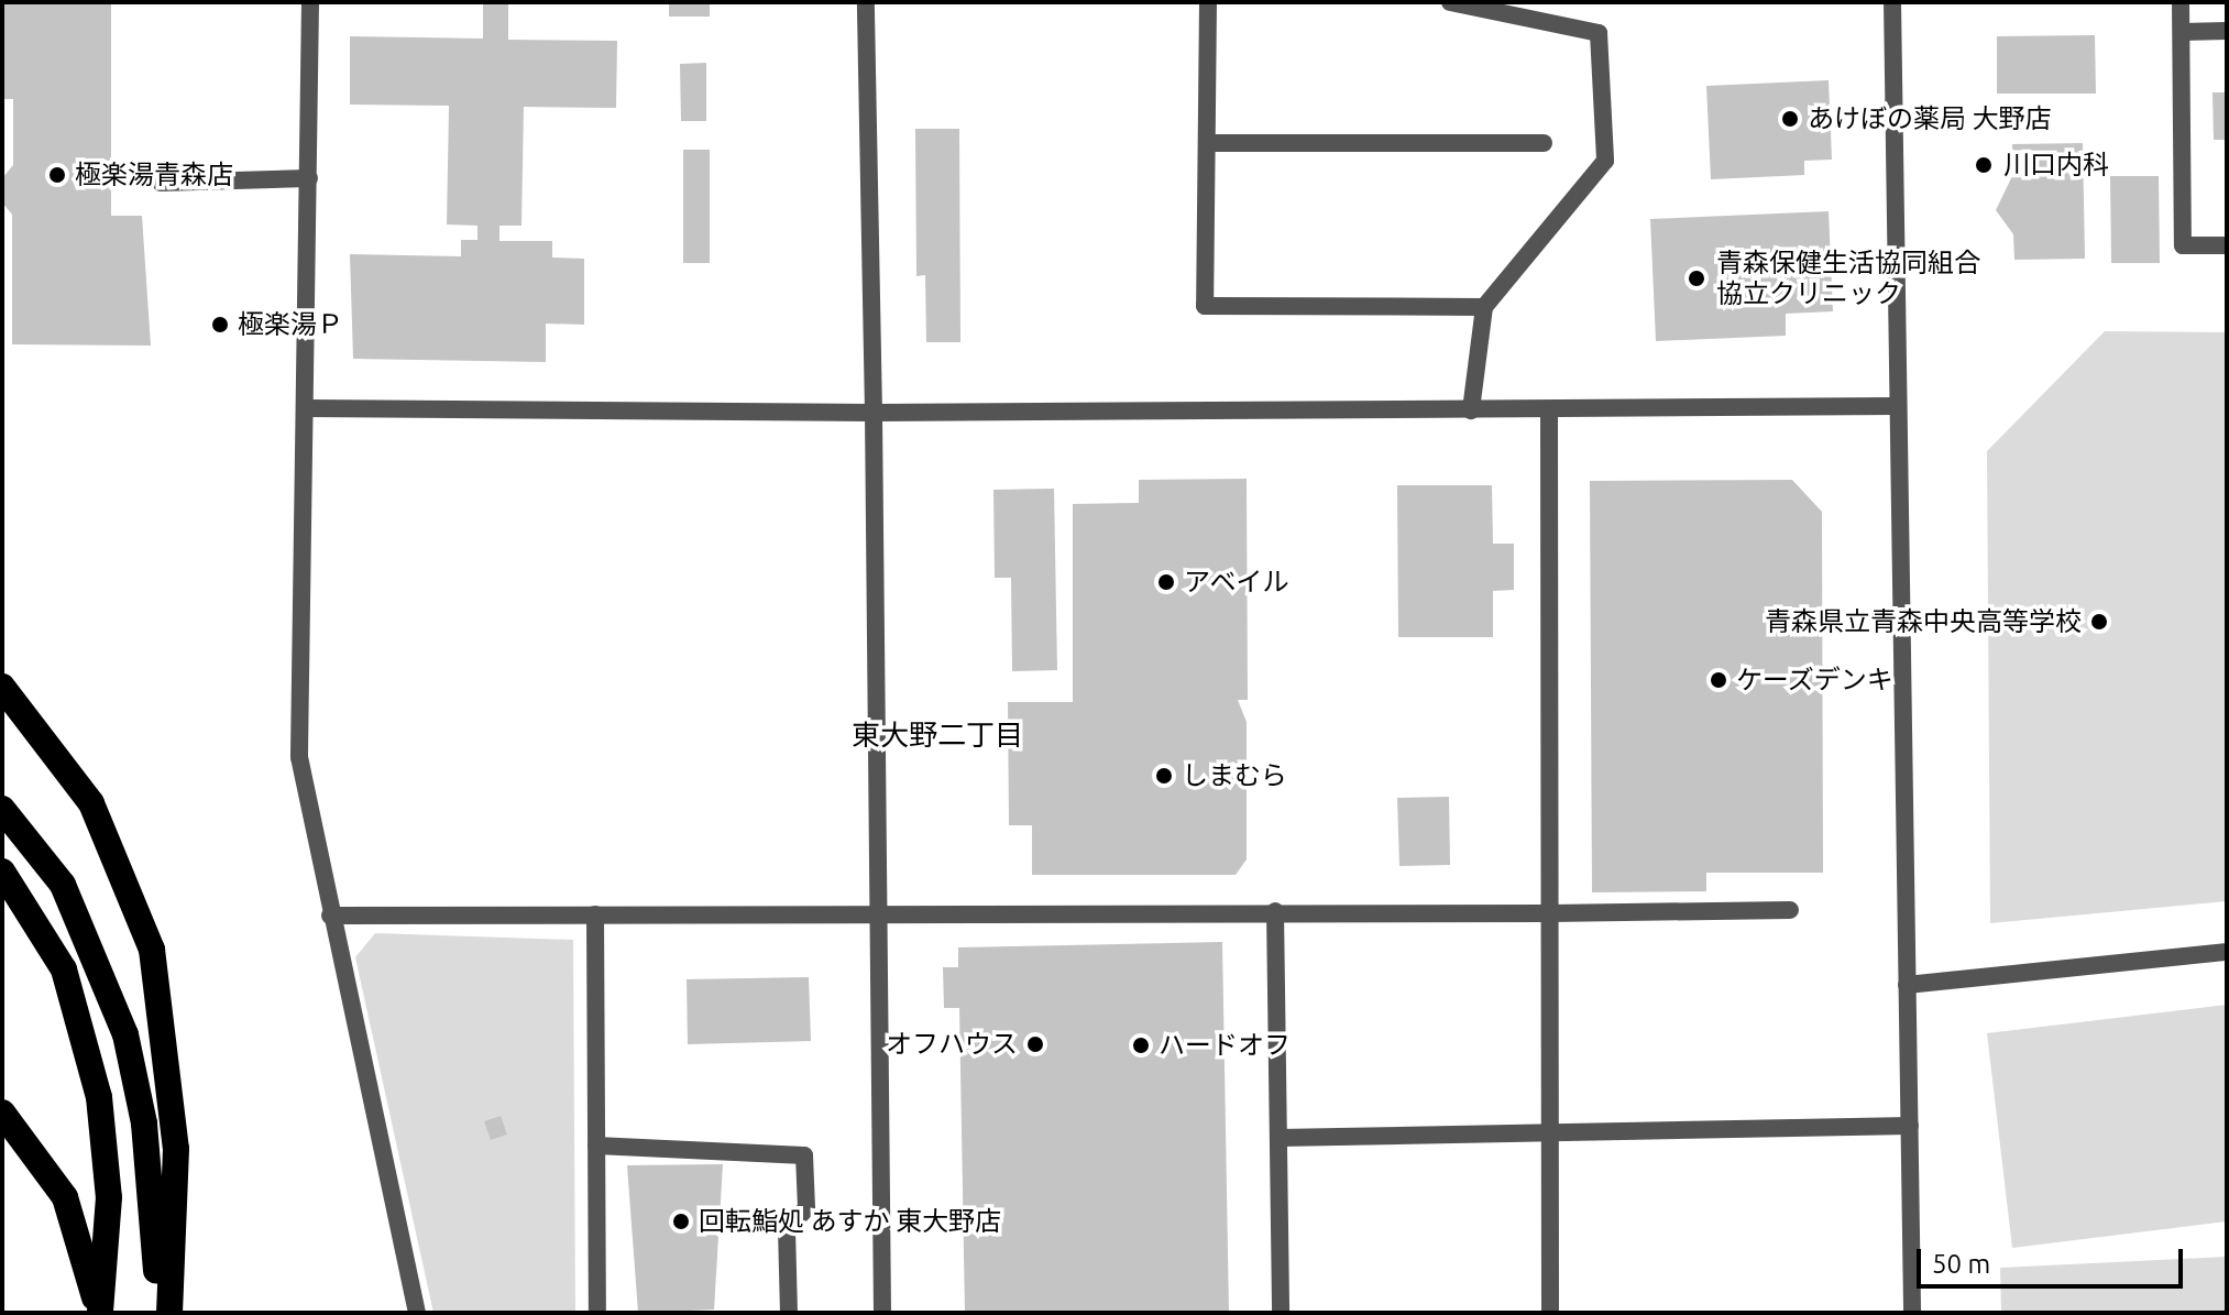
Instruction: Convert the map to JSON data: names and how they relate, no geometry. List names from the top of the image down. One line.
{"districts":["東大野二丁目"],"places":["あけぼの薬局 大野店","川口内科","極楽湯青森店","青森保健生活協同組合 協立クリニック","極楽湯Ｐ","アベイル","青森県立青森中央高等学校","ケーズデンキ","しまむら","オフハウス","ハードオフ","回転鮨処 あすか 東大野店"],"scale_bar":"50 m"}
